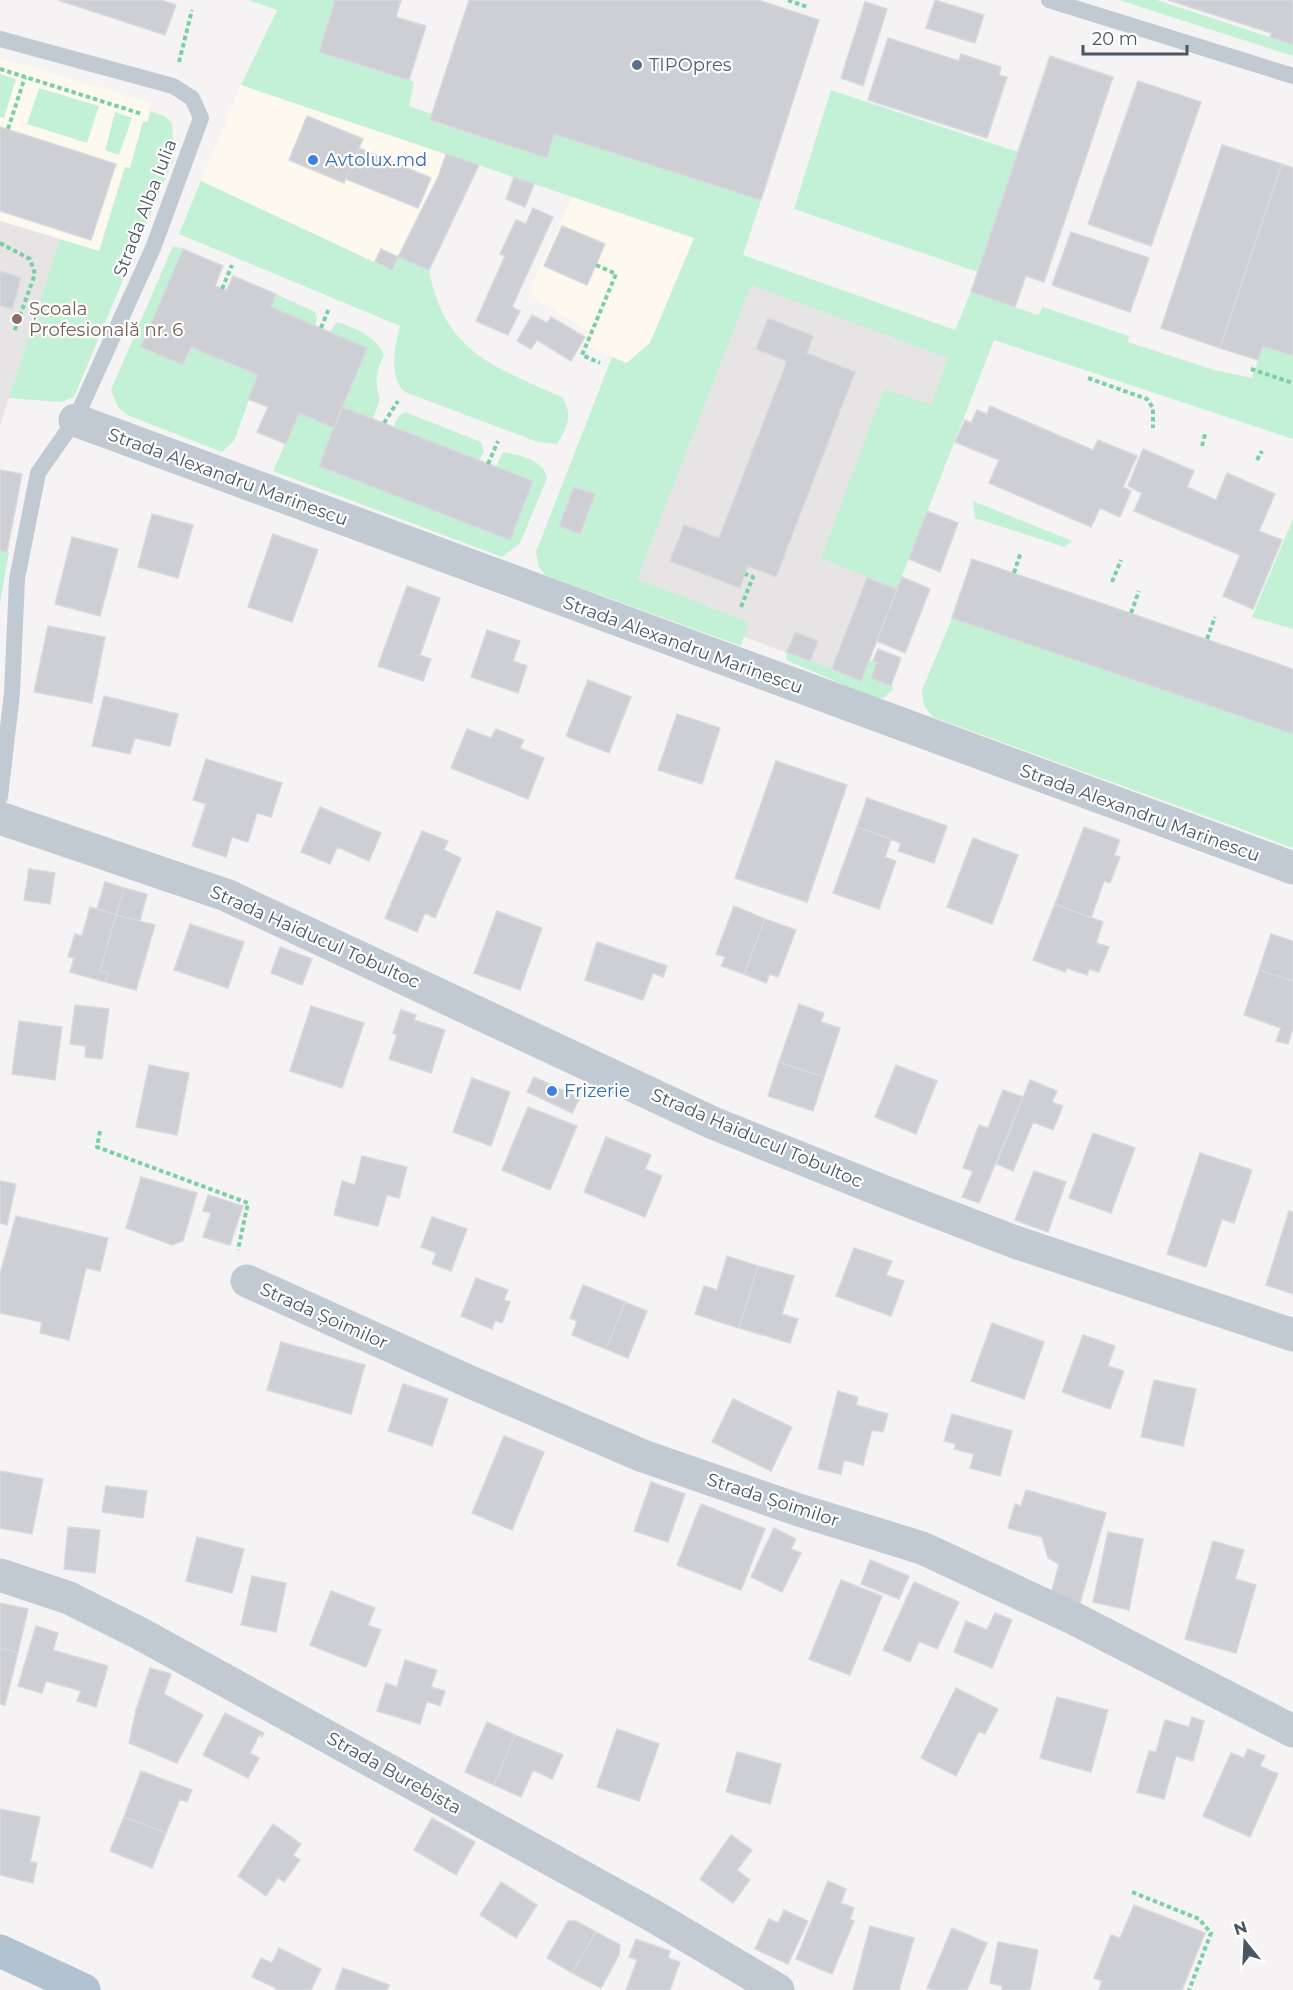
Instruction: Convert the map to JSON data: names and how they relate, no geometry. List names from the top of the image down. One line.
{"streets":{"street":["Strada Alexandru Marinescu","Strada Haiducul Tobultoc","Strada Șoimilor","Strada Burebista"],"lane":["Strada Alba Iulia"]},"crossings":[["Strada Alba Iulia","Strada Alexandru Marinescu"]],"places":["TIPOpres","Avtolux.md","Școala Profesională nr. 6","Frizerie"],"scale_bar":"20 m","north":"top"}
